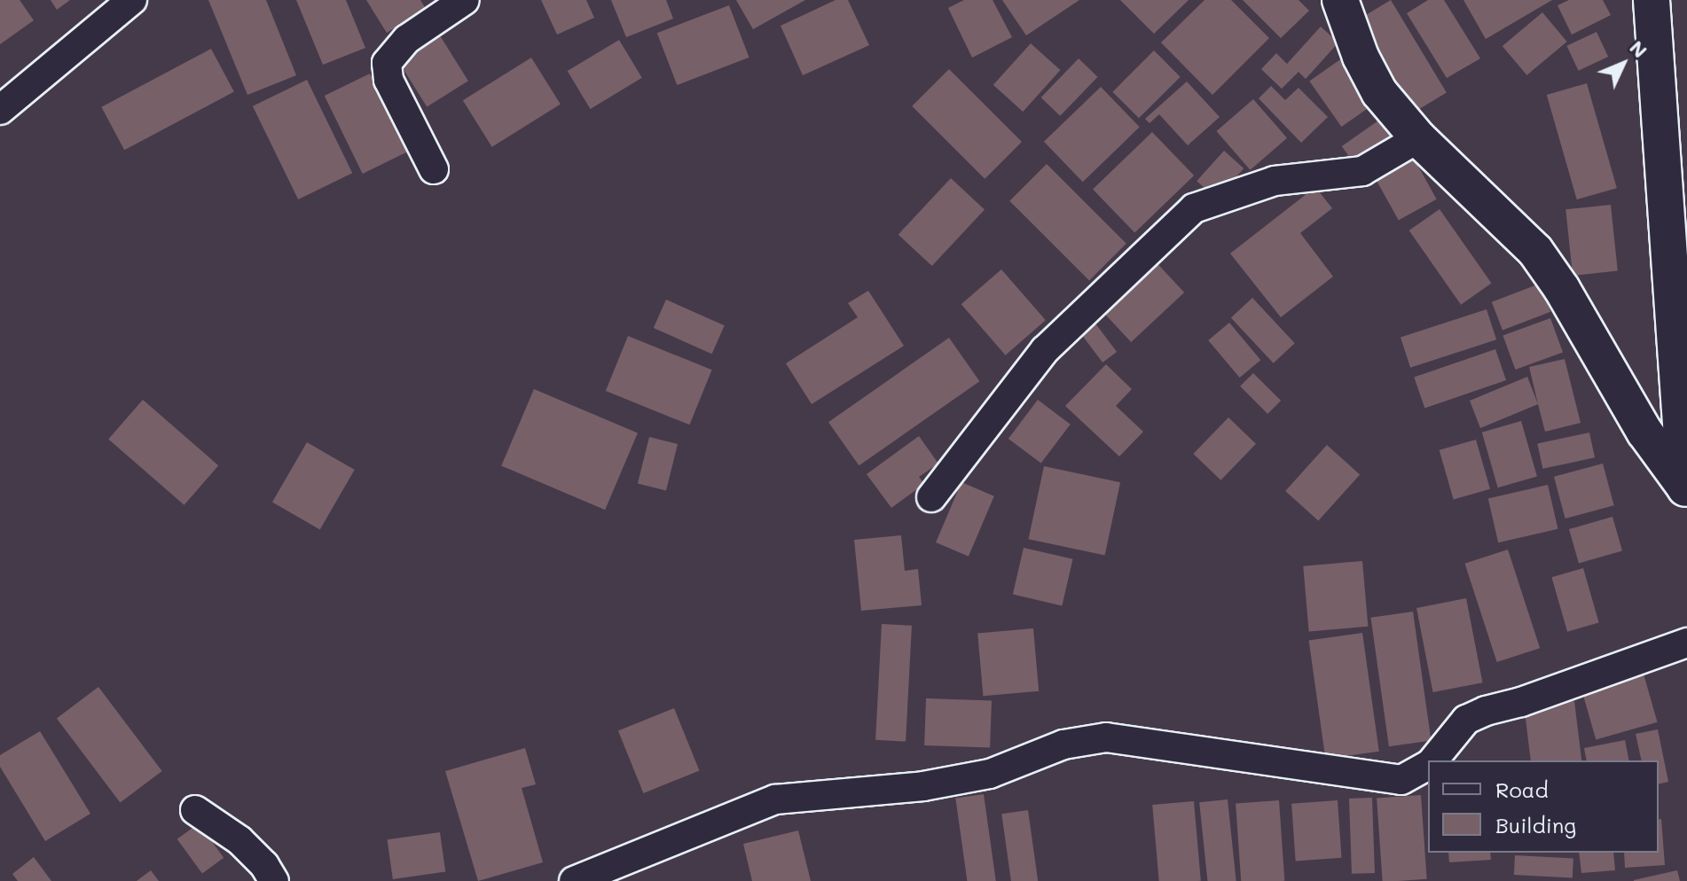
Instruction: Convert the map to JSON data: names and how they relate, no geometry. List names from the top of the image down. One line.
{"legend":["Road","Building"],"north":"top right"}
